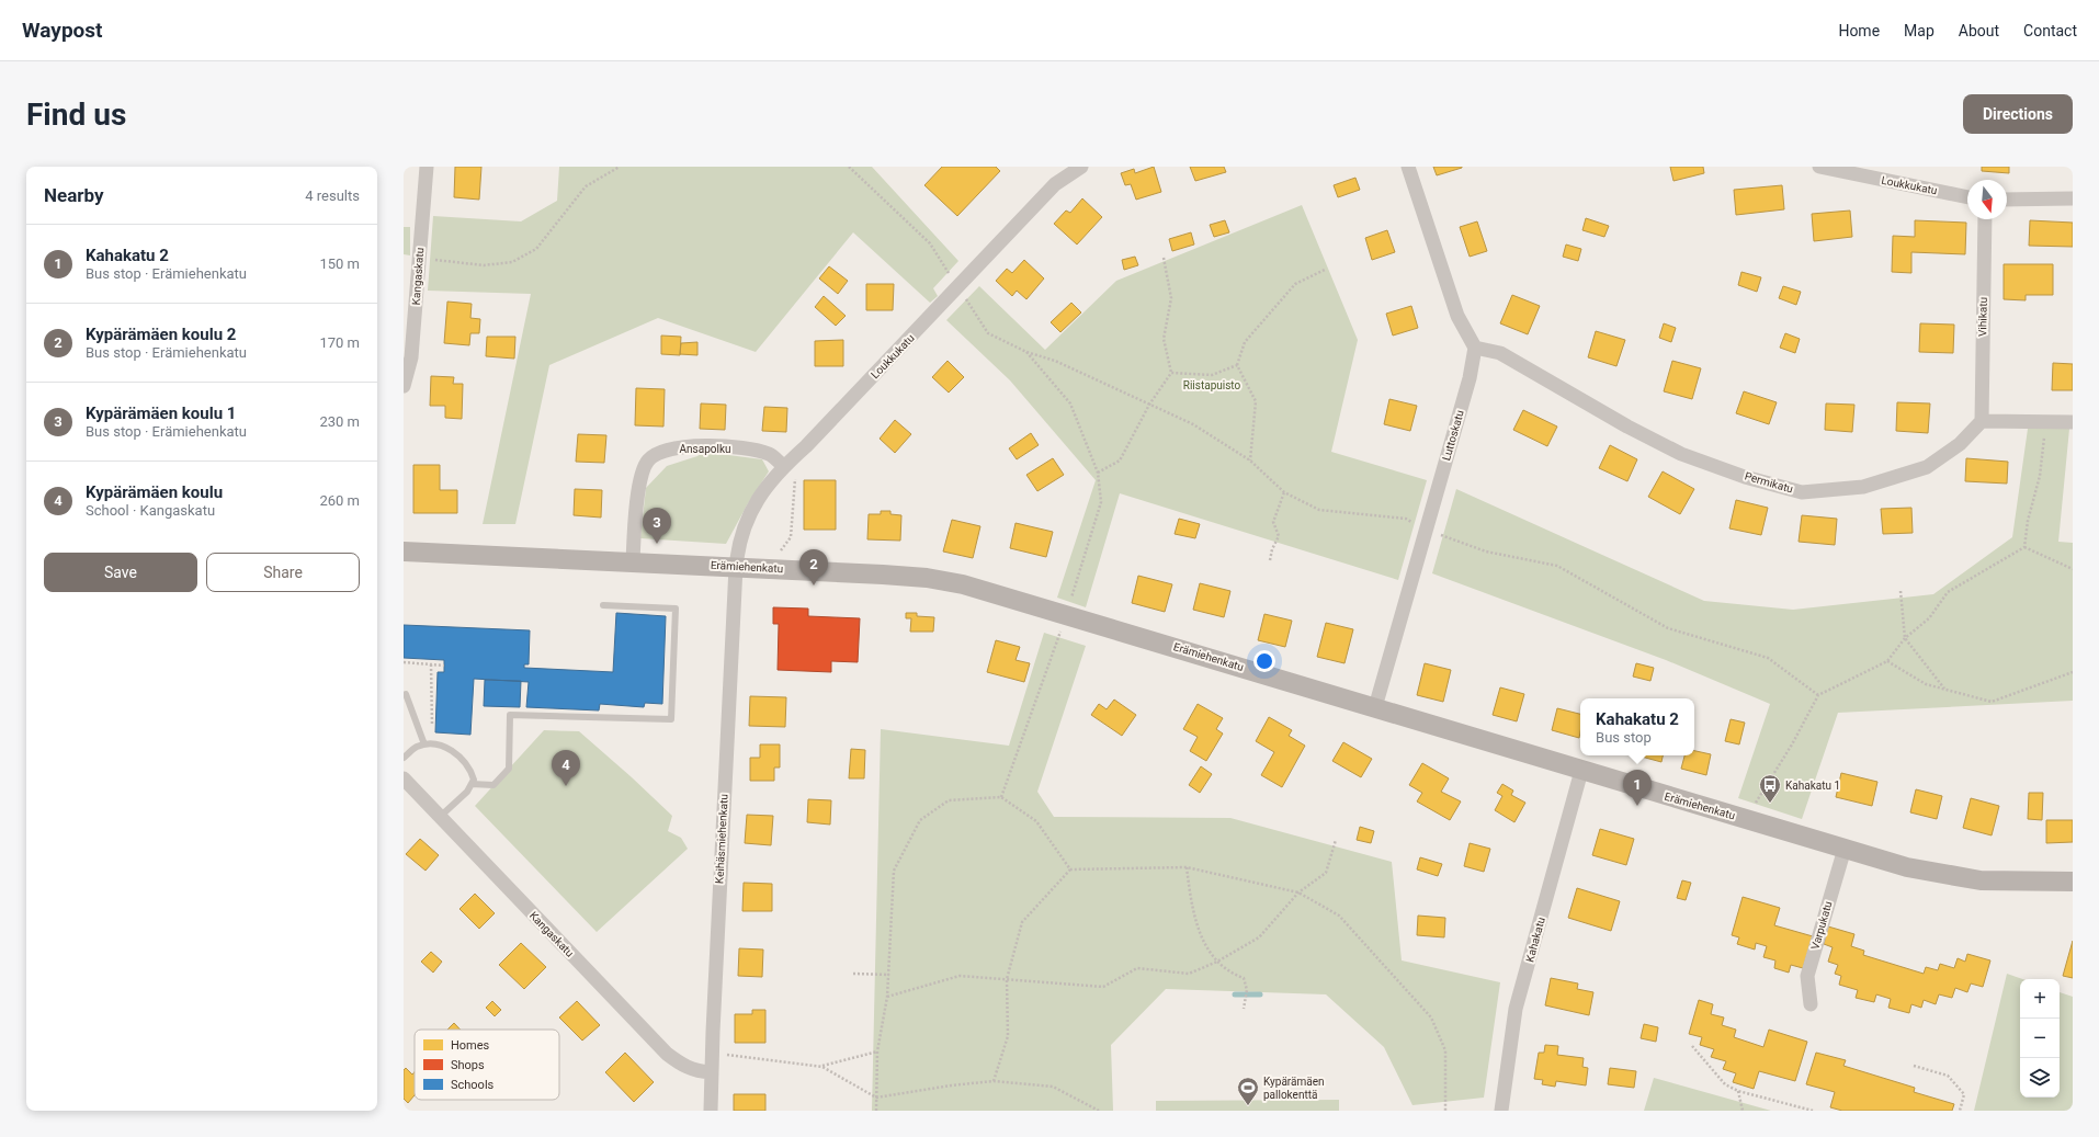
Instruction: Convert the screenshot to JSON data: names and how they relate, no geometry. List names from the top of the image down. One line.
{"streets":{"street":["Loukkukatu","Kangaskatu","Vihikatu","Luttoskatu","Ansapolku","Permikatu","Erämiehenkatu","Keihäsmiehenkatu","Varpukatu","Kahakatu"]},"crossings":[["Loukkukatu","Ansapolku"],["Loukkukatu","Erämiehenkatu"],["Loukkukatu","Keihäsmiehenkatu"],["Kangaskatu","Keihäsmiehenkatu"],["Vihikatu","Permikatu"],["Luttoskatu","Permikatu"],["Luttoskatu","Erämiehenkatu"],["Ansapolku","Erämiehenkatu"],["Erämiehenkatu","Keihäsmiehenkatu"],["Erämiehenkatu","Varpukatu"],["Erämiehenkatu","Kahakatu"]],"parks":["Riistapuisto"],"places":{"bus stop":["Kahakatu 1"],"sports":["Kypärämäen pallokenttä"]},"legend":["Homes","Shops","Schools"],"north":"bottom","page":{"header":"Waypost","nav":["Home","Map","About","Contact"],"buttons":["Directions",["Save","Share"]],"title":"Find us","heading":["Nearby","4 results"],"list":[{"mark":"1","name":"Kahakatu 2","note":"Bus stop · Erämiehenkatu","value":"150 m"},{"mark":"2","name":"Kypärämäen koulu 2","note":"Bus stop · Erämiehenkatu","value":"170 m"},{"mark":"3","name":"Kypärämäen koulu 1","note":"Bus stop · Erämiehenkatu","value":"230 m"},{"mark":"4","name":"Kypärämäen koulu","note":"School · Kangaskatu","value":"260 m"}],"pins":["3","2","4","1"],"popup":["Kahakatu 2","Bus stop"],"map_buttons":["+","−"]}}
